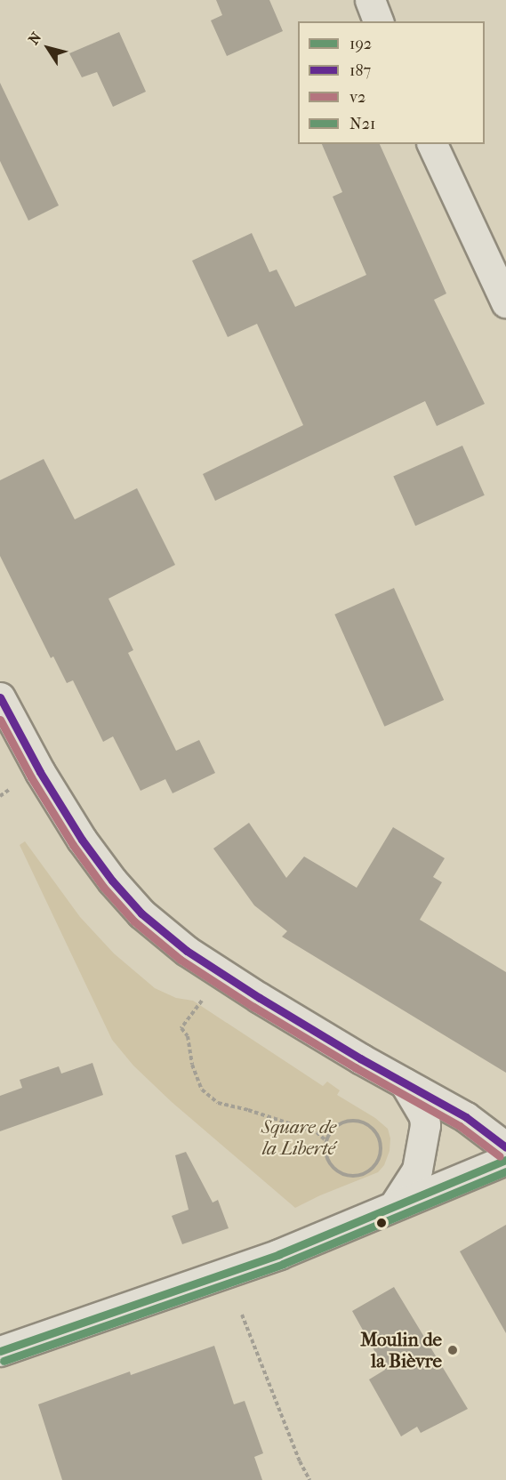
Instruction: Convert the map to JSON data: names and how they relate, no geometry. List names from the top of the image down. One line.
{"parks":["Square de la Liberté"],"places":["Moulin de la Bièvre"],"lines":["transit line 187","transit line v2","transit line 192","transit line N21"],"legend":["192","187","v2","N21"],"north":"top left"}
